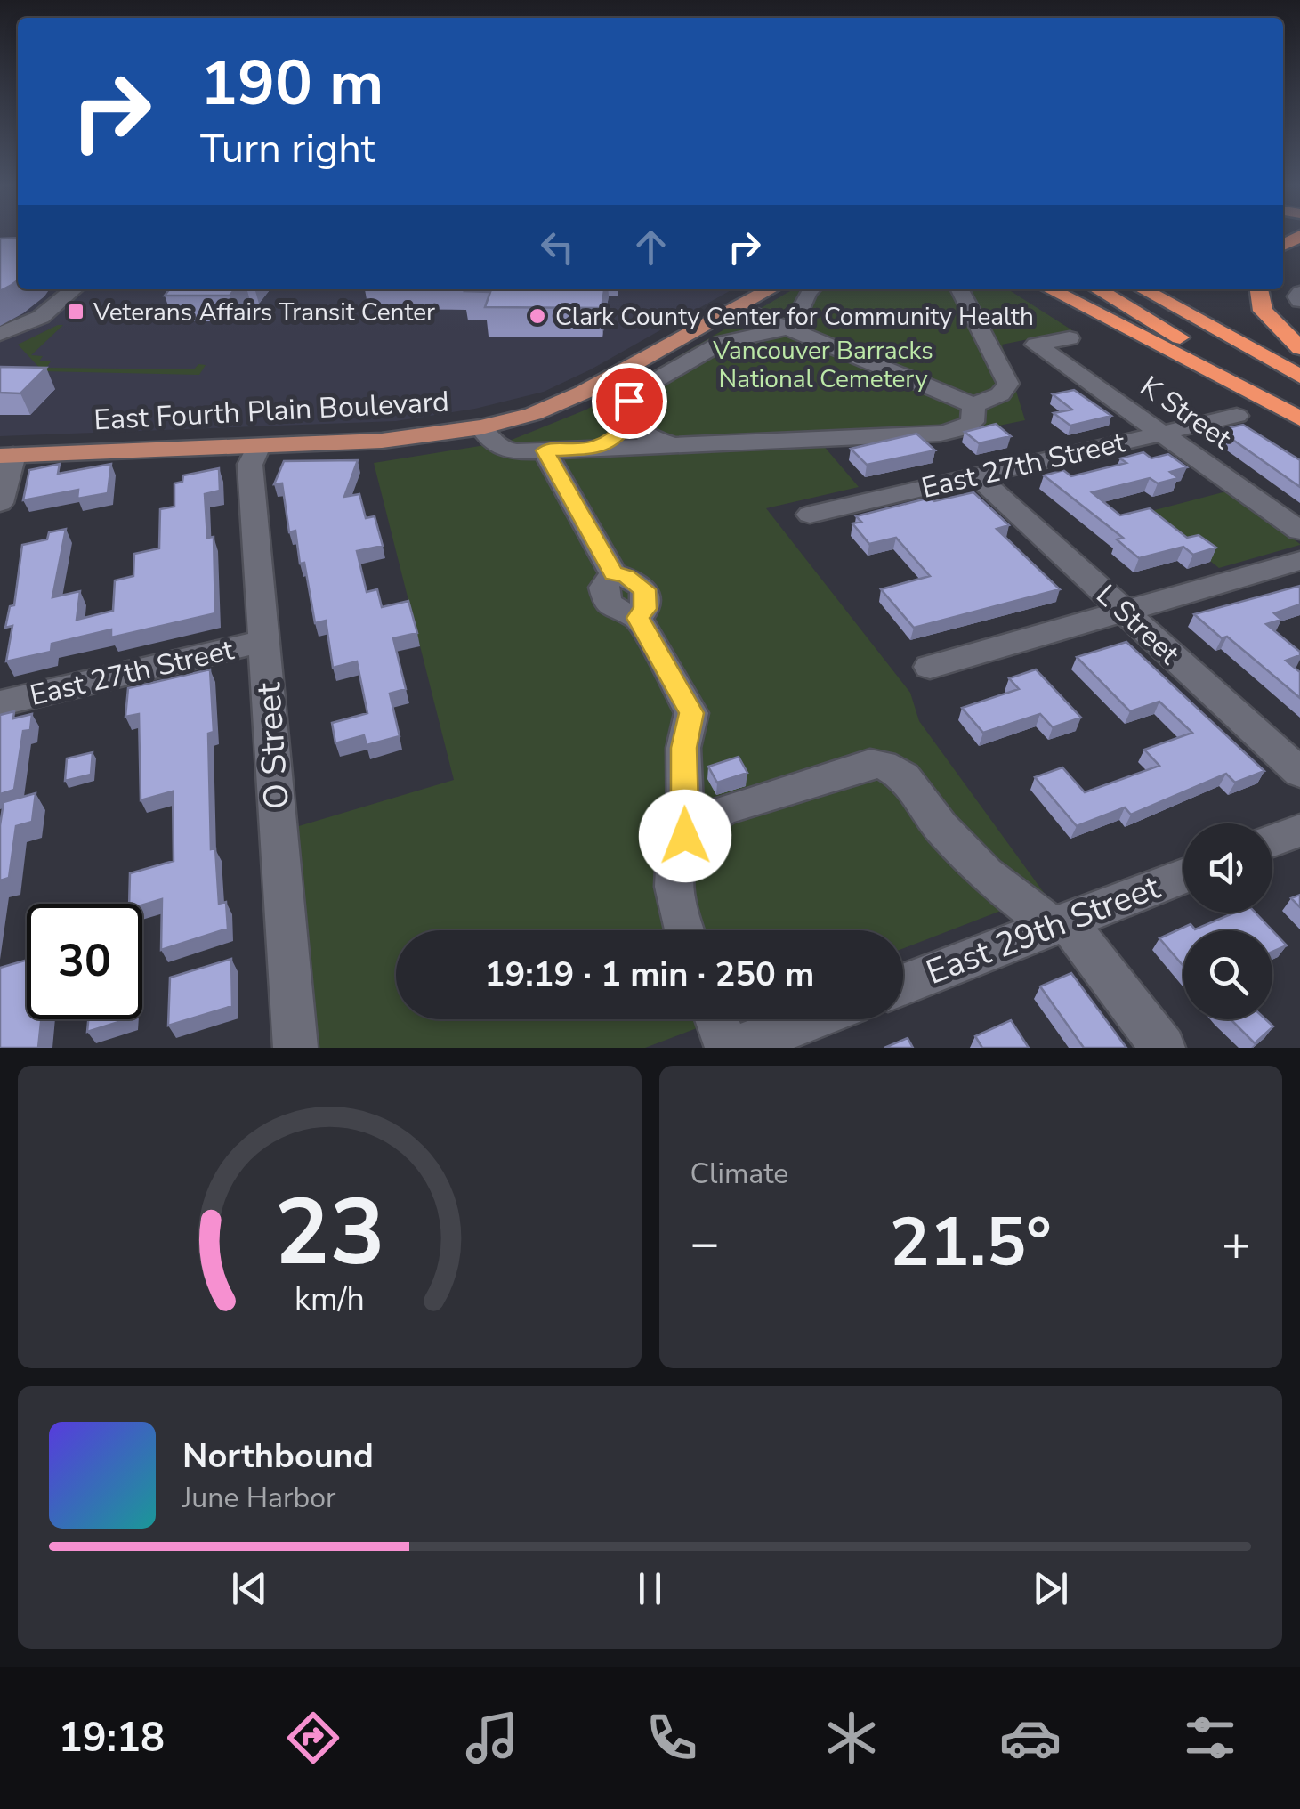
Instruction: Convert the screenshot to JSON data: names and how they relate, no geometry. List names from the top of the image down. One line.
{"streets":{"main road":["East Fourth Plain Boulevard"],"street":["K Street","East 27th Street","L Street","O Street","East 29th Street"]},"crossings":[["East Fourth Plain Boulevard","O Street"],["K Street","East 27th Street"],["East 27th Street","L Street"],["East 27th Street","O Street"]],"parks":["Vancouver Barracks National Cemetery"],"places":{"transit":["Veterans Affairs Transit Center"],"other":["Clark County Center for Community Health"]},"page":{"turn":["190 m","Turn right"],"limit":"30","trip":"19:19 · 1 min · 250 m","tile":"Climate","heat":["−","21.5°","+"],"song":["Northbound","June Harbor"],"tabs":"19:18","gauge":["23","km/h"]}}
